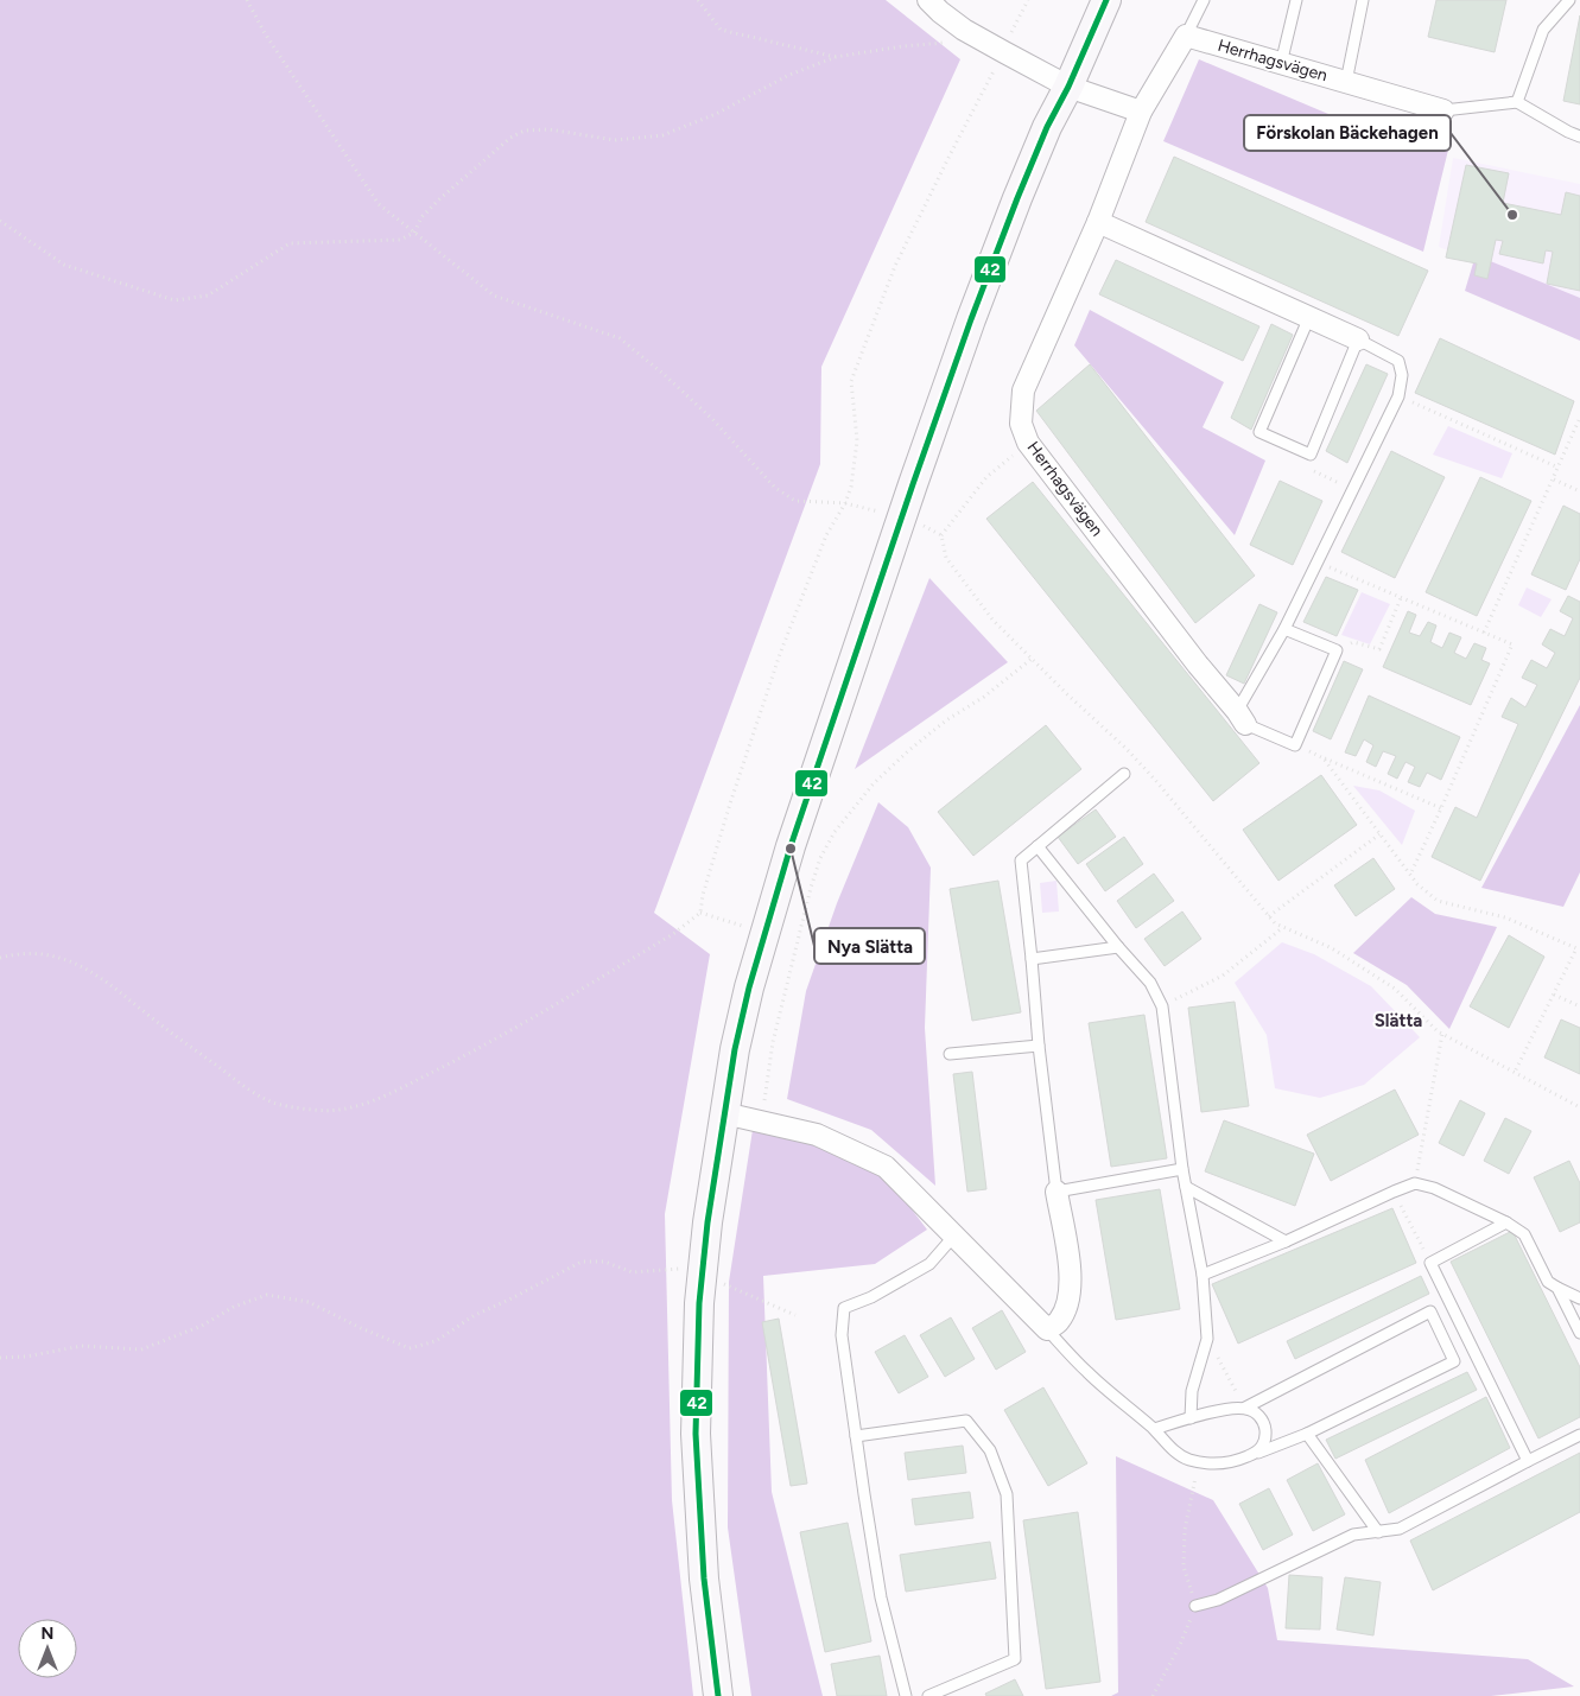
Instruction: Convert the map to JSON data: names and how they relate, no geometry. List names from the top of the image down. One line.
{"streets":{"street":["Herrhagsvägen"]},"districts":["Slätta"],"places":["Förskolan Bäckehagen","Nya Slätta"],"lines":["transit line 42"],"north":"top"}
